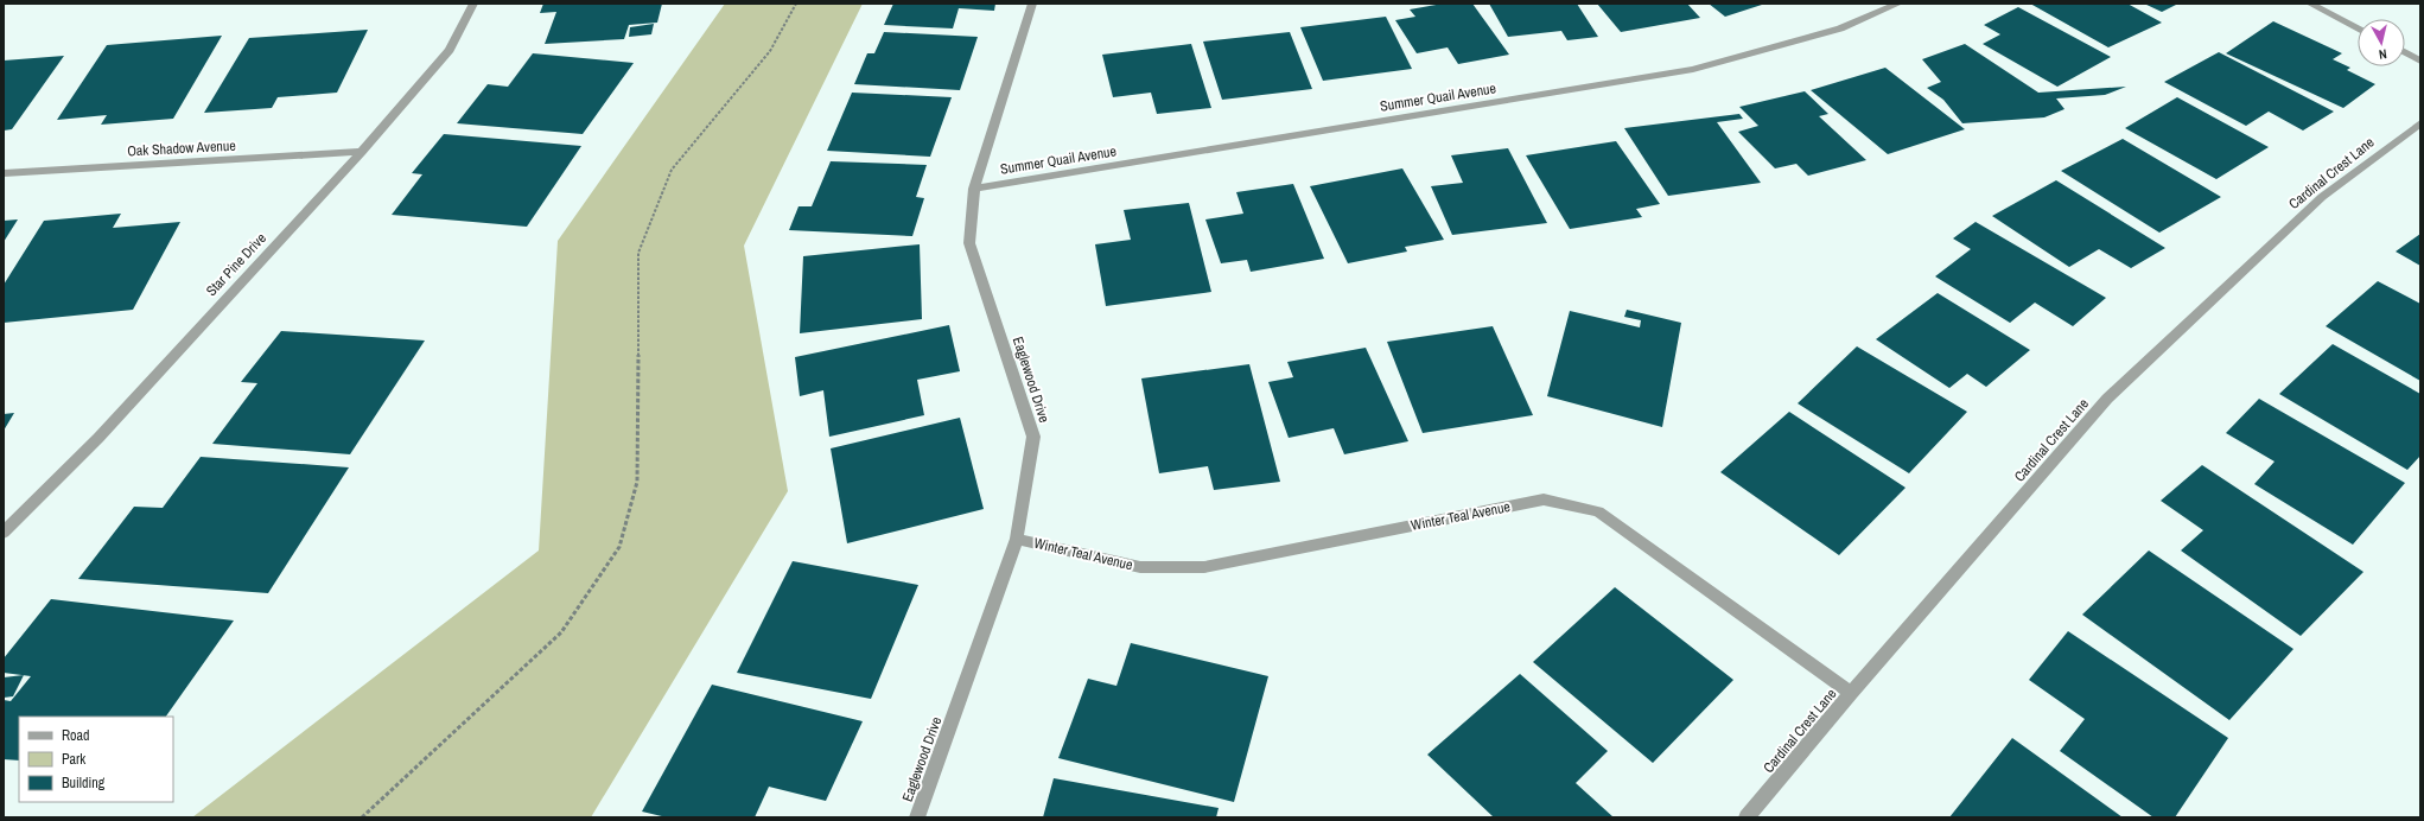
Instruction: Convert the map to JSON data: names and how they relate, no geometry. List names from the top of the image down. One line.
{"streets":{"street":["Summer Quail Avenue","Oak Shadow Avenue","Cardinal Crest Lane","Star Pine Drive","Eaglewood Drive","Winter Teal Avenue"]},"crossings":[["Summer Quail Avenue","Eaglewood Drive"],["Oak Shadow Avenue","Star Pine Drive"],["Cardinal Crest Lane","Winter Teal Avenue"],["Eaglewood Drive","Winter Teal Avenue"]],"legend":["Road","Park","Building"],"north":"bottom"}
